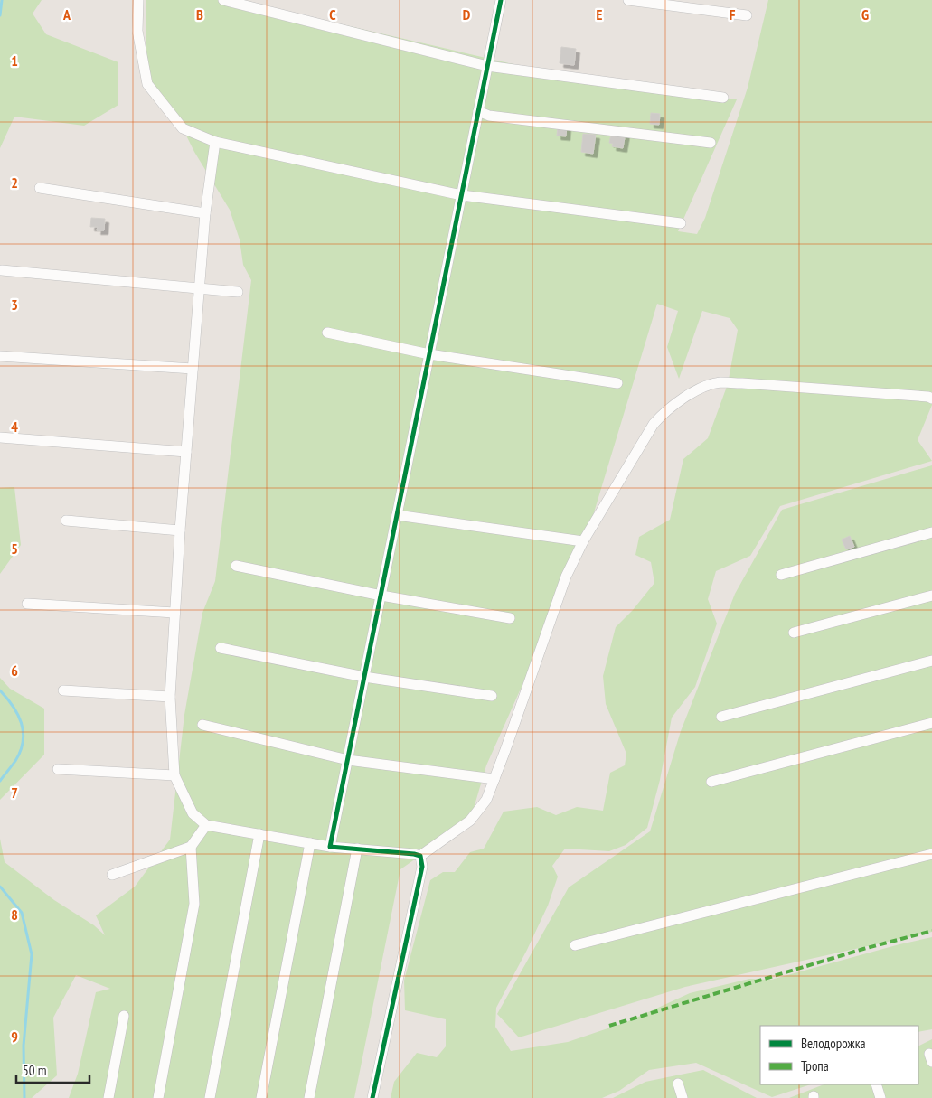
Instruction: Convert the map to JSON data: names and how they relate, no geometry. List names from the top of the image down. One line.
{"legend":["Велодорожка","Тропа"],"scale_bar":"50 m","grid":{"columns":["A","B","C","D","E","F","G"],"rows":["1","2","3","4","5","6","7","8","9"]}}
